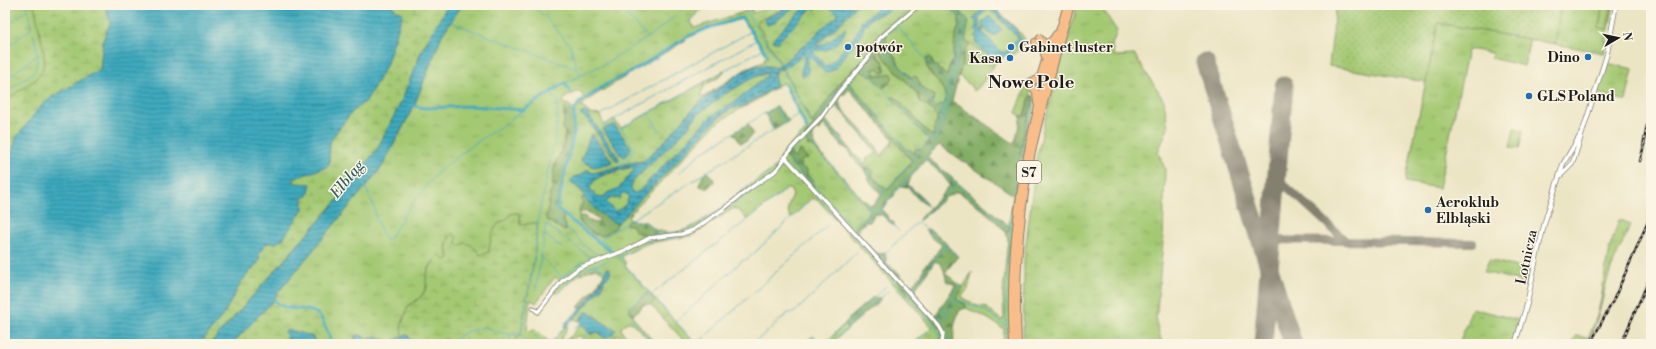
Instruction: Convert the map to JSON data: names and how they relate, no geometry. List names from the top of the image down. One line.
{"streets":{"highway":["S7"],"street":["Lotnicza"]},"districts":["Nowe Pole"],"water":["Elbląg"],"places":["potwór","Gabinet luster","Dino","Kasa","GLS Poland","Aeroklub Elbląski"],"north":"right"}
